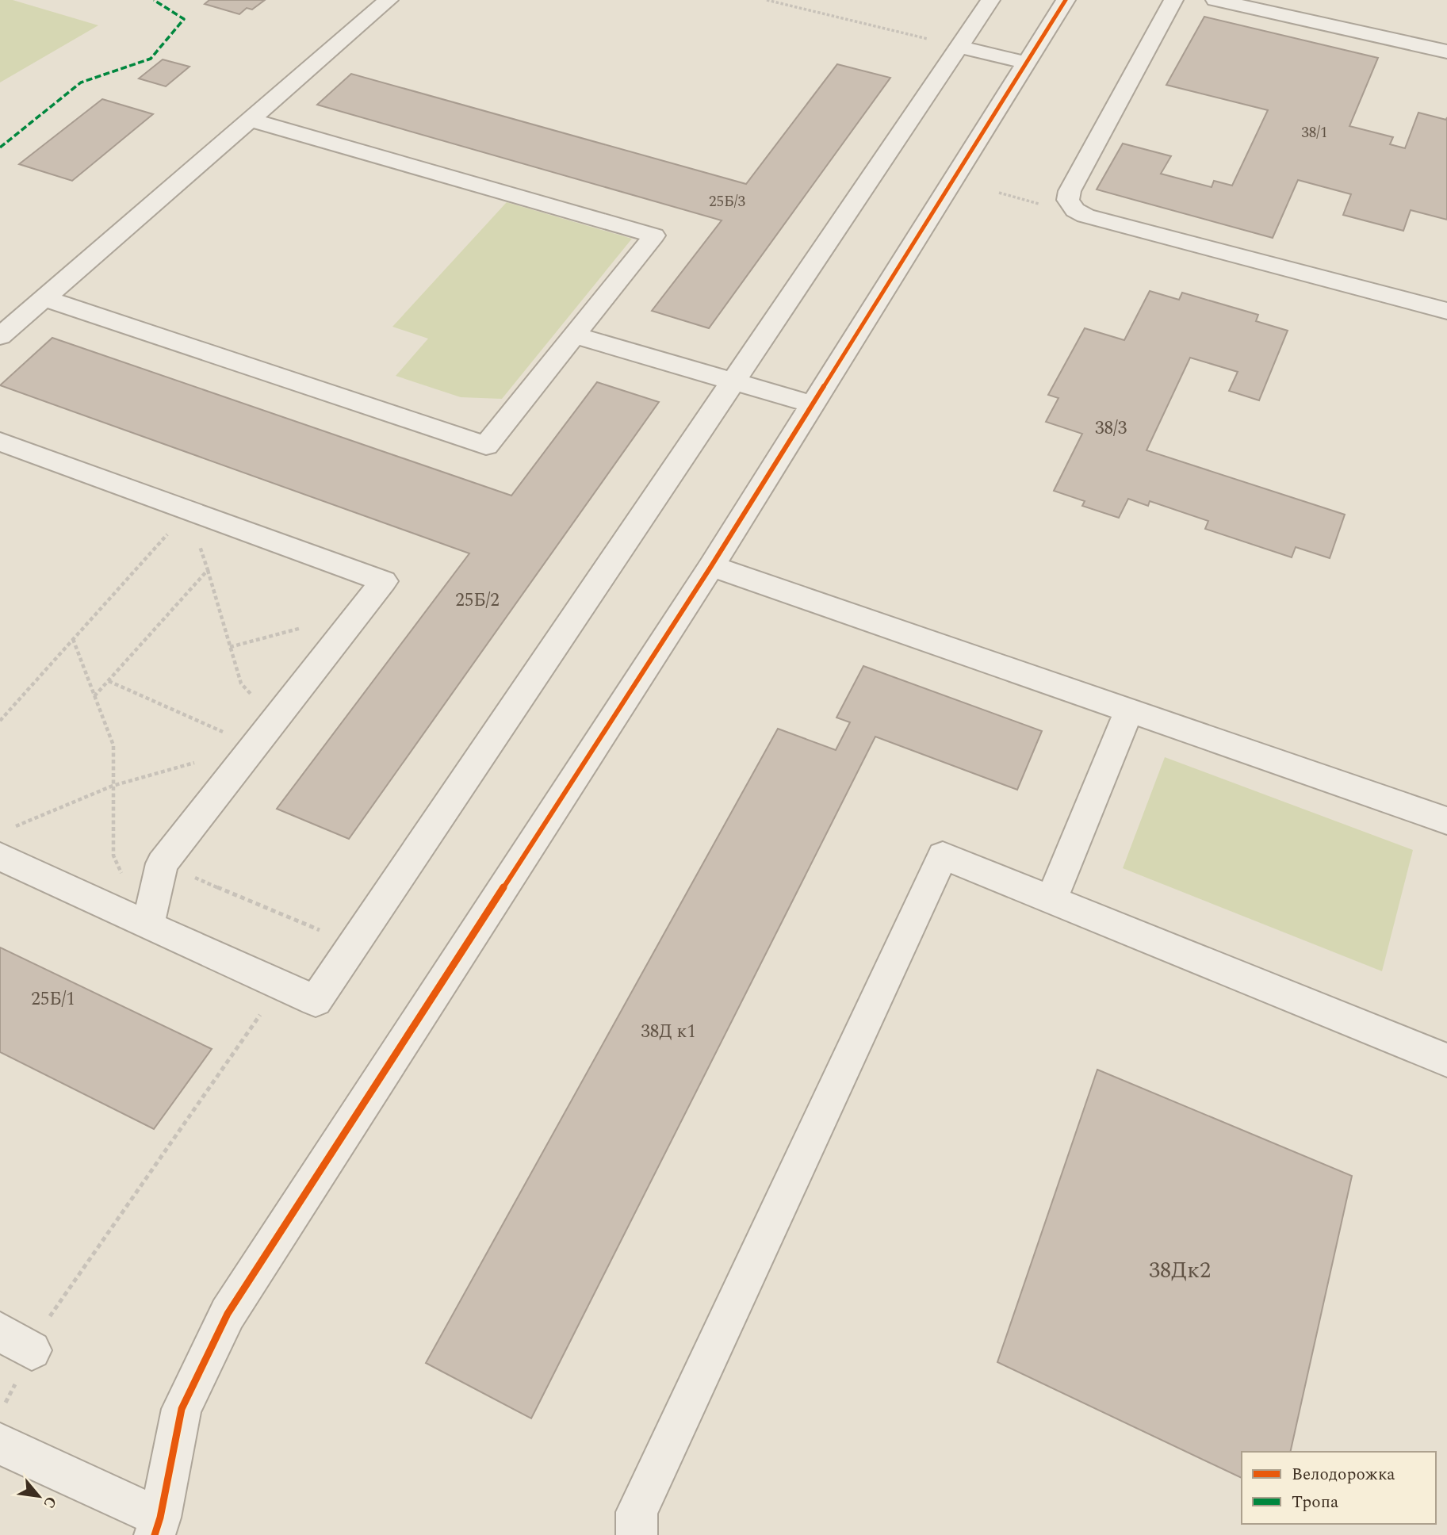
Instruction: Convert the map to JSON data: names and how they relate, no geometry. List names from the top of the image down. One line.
{"house_numbers":["38/1","25Б/3","38/3","25Б/2","25Б/1","38Д к1","38Дк2"],"legend":["Велодорожка","Тропа"],"north":"bottom right"}
